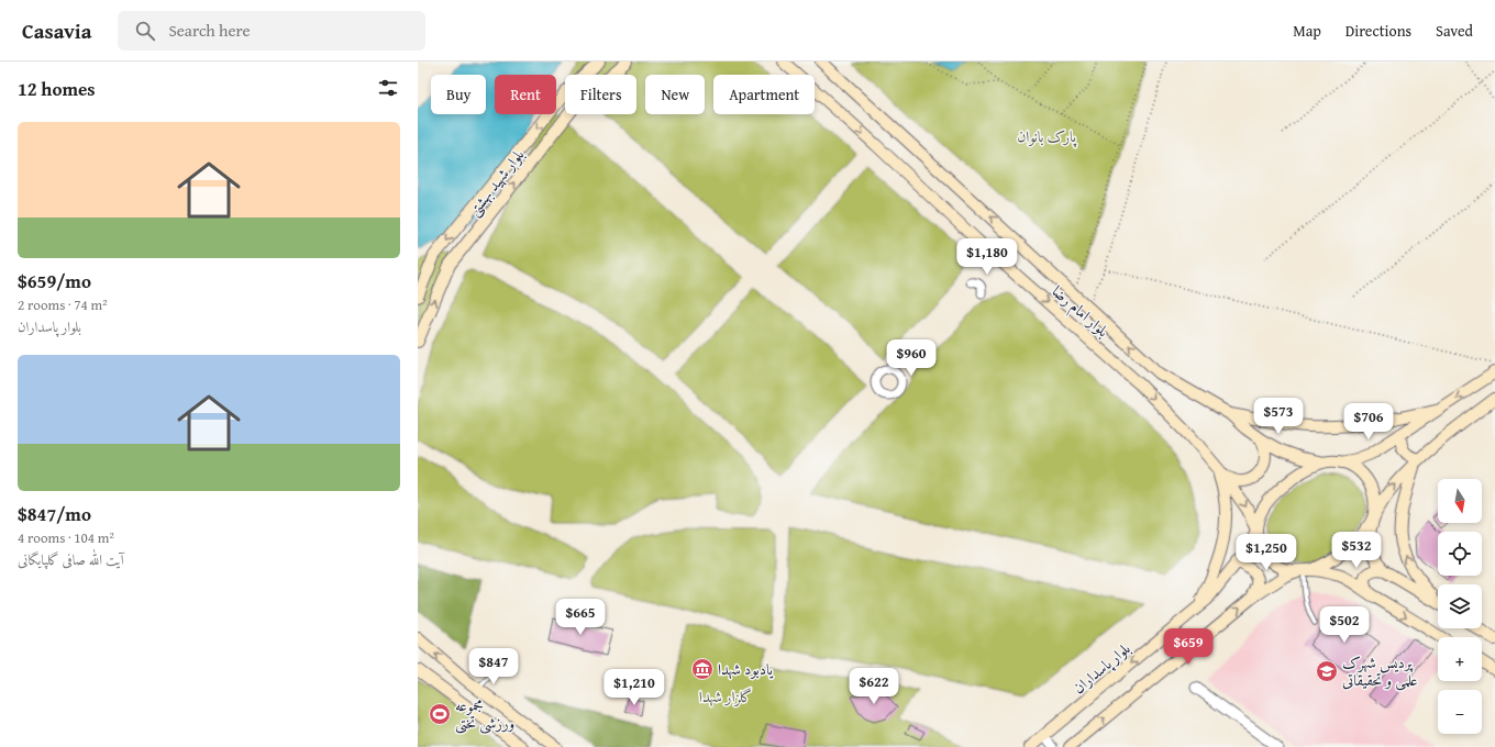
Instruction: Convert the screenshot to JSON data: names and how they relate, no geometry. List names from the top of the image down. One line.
{"streets":{"main road":["بلوار شهید بهشتی","بلوار امام رضا","بلوار پاسداران"]},"crossings":[["بلوار امام رضا","بلوار پاسداران"]],"parks":["پارک بانوان","گلزار شهدا"],"places":{"museum":["یادبود شهدا"],"school or university":["پردیس شهرک علمی و تحقیقاتی"],"sports":["مجموعه ورزشی تختی"]},"north":"bottom","page":{"header":"Casavia","search":"Search here","nav":["Map","Directions","Saved"],"heading":"12 homes","chip":["Buy","Rent","Filters","New","Apartment"],"list":[{"name":"$659/mo","note":"2 rooms · 74 m² · بلوار پاسداران"},{"name":"$847/mo","note":"4 rooms · 104 m² · آیت الله صافی گلپایگانی"}],"price":["$1,180","$960","$573","$706","$532","$1,250","$665","$502","$659","$847","$622","$1,210"],"map_buttons":["+","−"]}}
